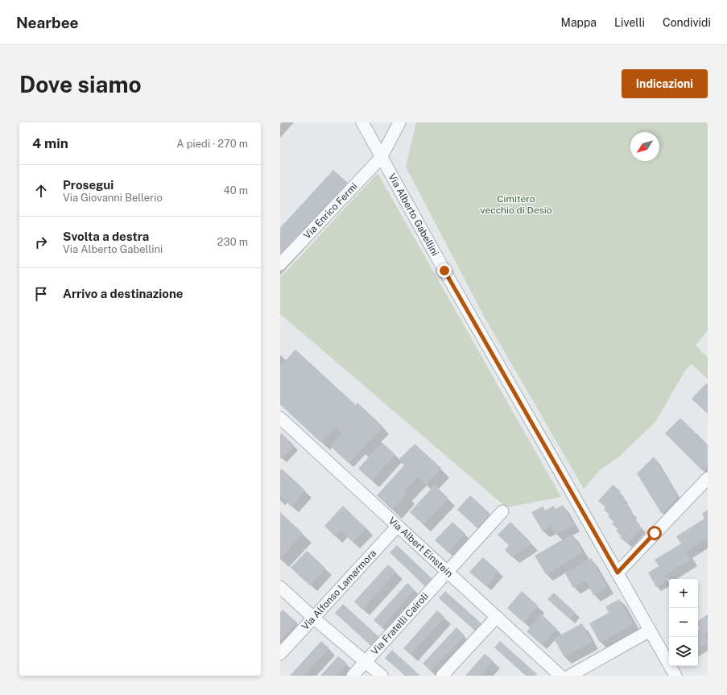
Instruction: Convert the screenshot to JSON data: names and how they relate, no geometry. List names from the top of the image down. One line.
{"streets":{"street":["Via Enrico Fermi","Via Alberto Gabellini","Via Albert Einstein","Via Alfonso Lamarmora","Via Fratelli Cairoli"]},"crossings":[["Via Enrico Fermi","Via Alberto Gabellini"],["Via Albert Einstein","Via Alfonso Lamarmora"],["Via Albert Einstein","Via Fratelli Cairoli"]],"parks":["Cimitero vecchio di Desio"],"north":"bottom left","page":{"header":"Nearbee","nav":["Mappa","Livelli","Condividi"],"buttons":"Indicazioni","title":"Dove siamo","heading":["4 min","A piedi · 270 m"],"list":[["Prosegui","Via Giovanni Bellerio","40 m"],["Svolta a destra","Via Alberto Gabellini","230 m"],"Arrivo a destinazione"],"map_buttons":["+","−"]}}
